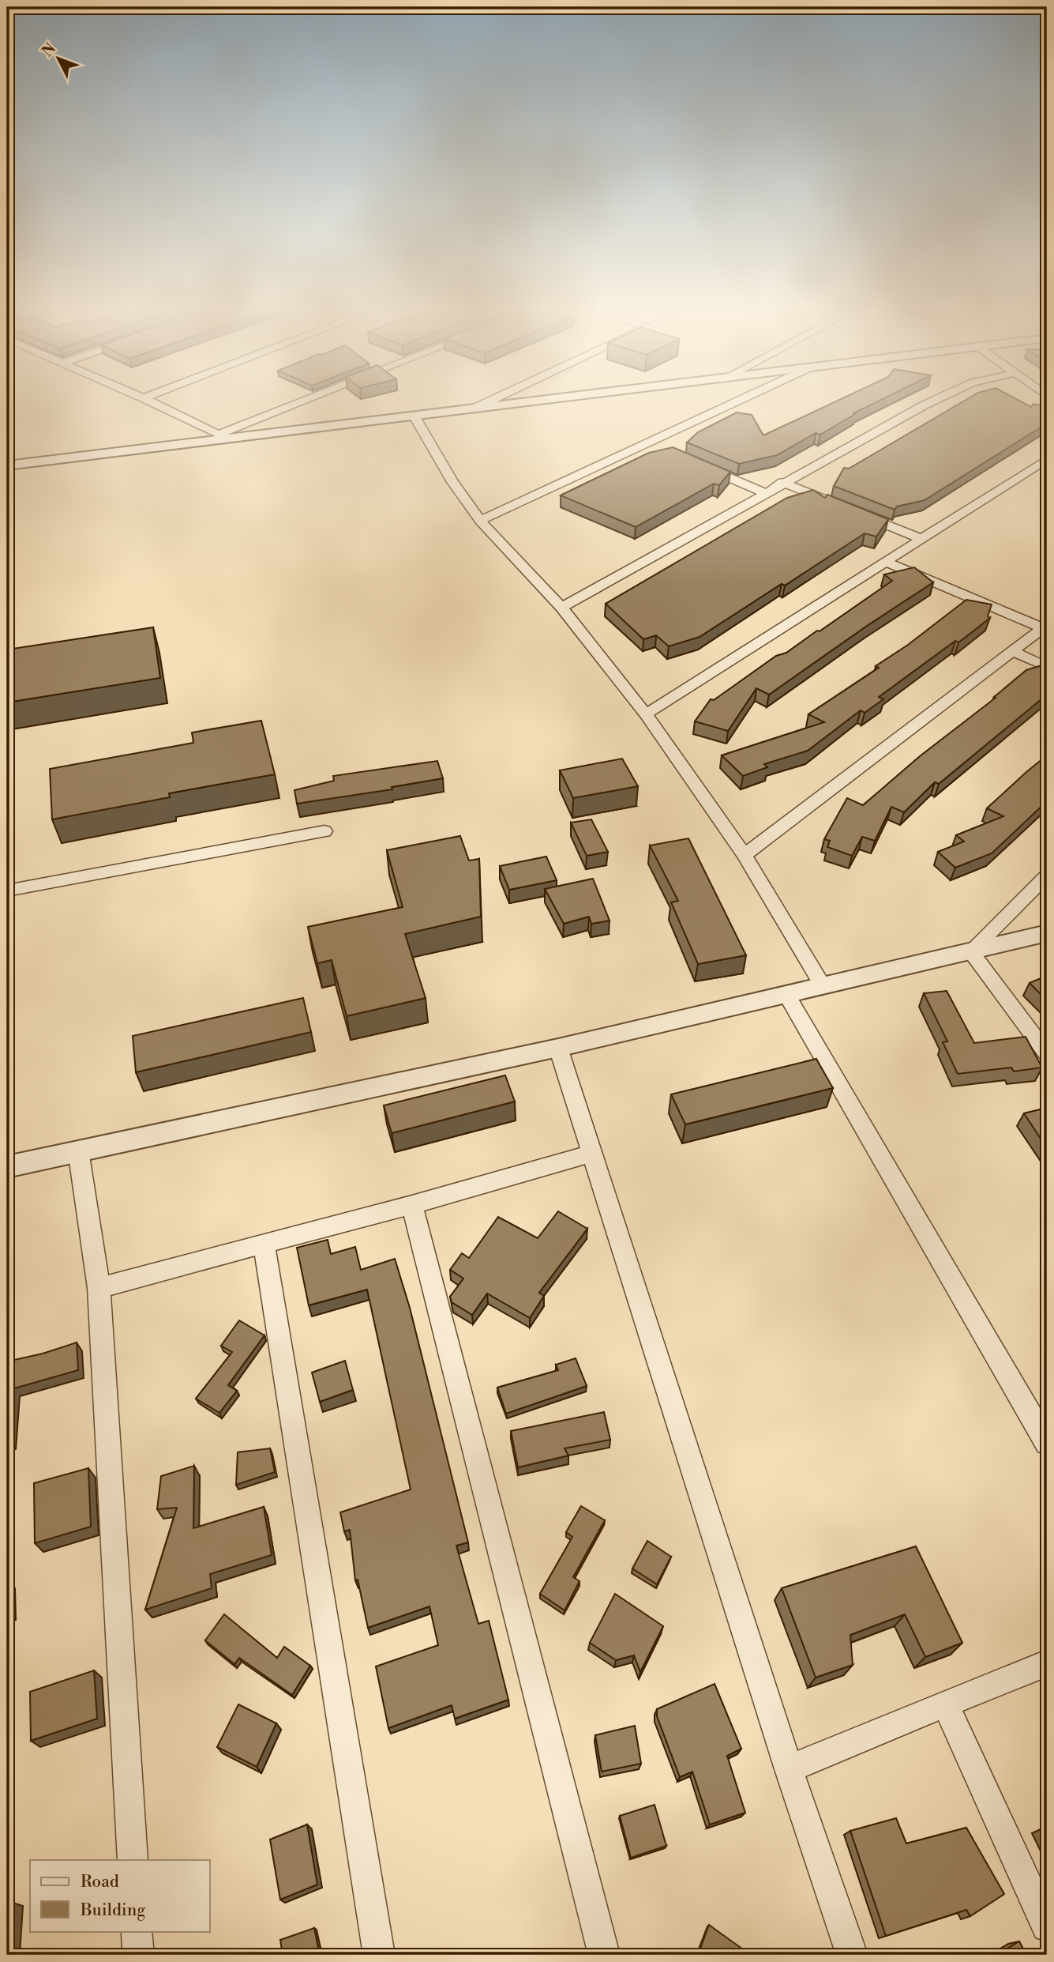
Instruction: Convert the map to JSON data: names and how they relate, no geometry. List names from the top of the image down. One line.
{"legend":["Road","Building"],"north":"top left"}
